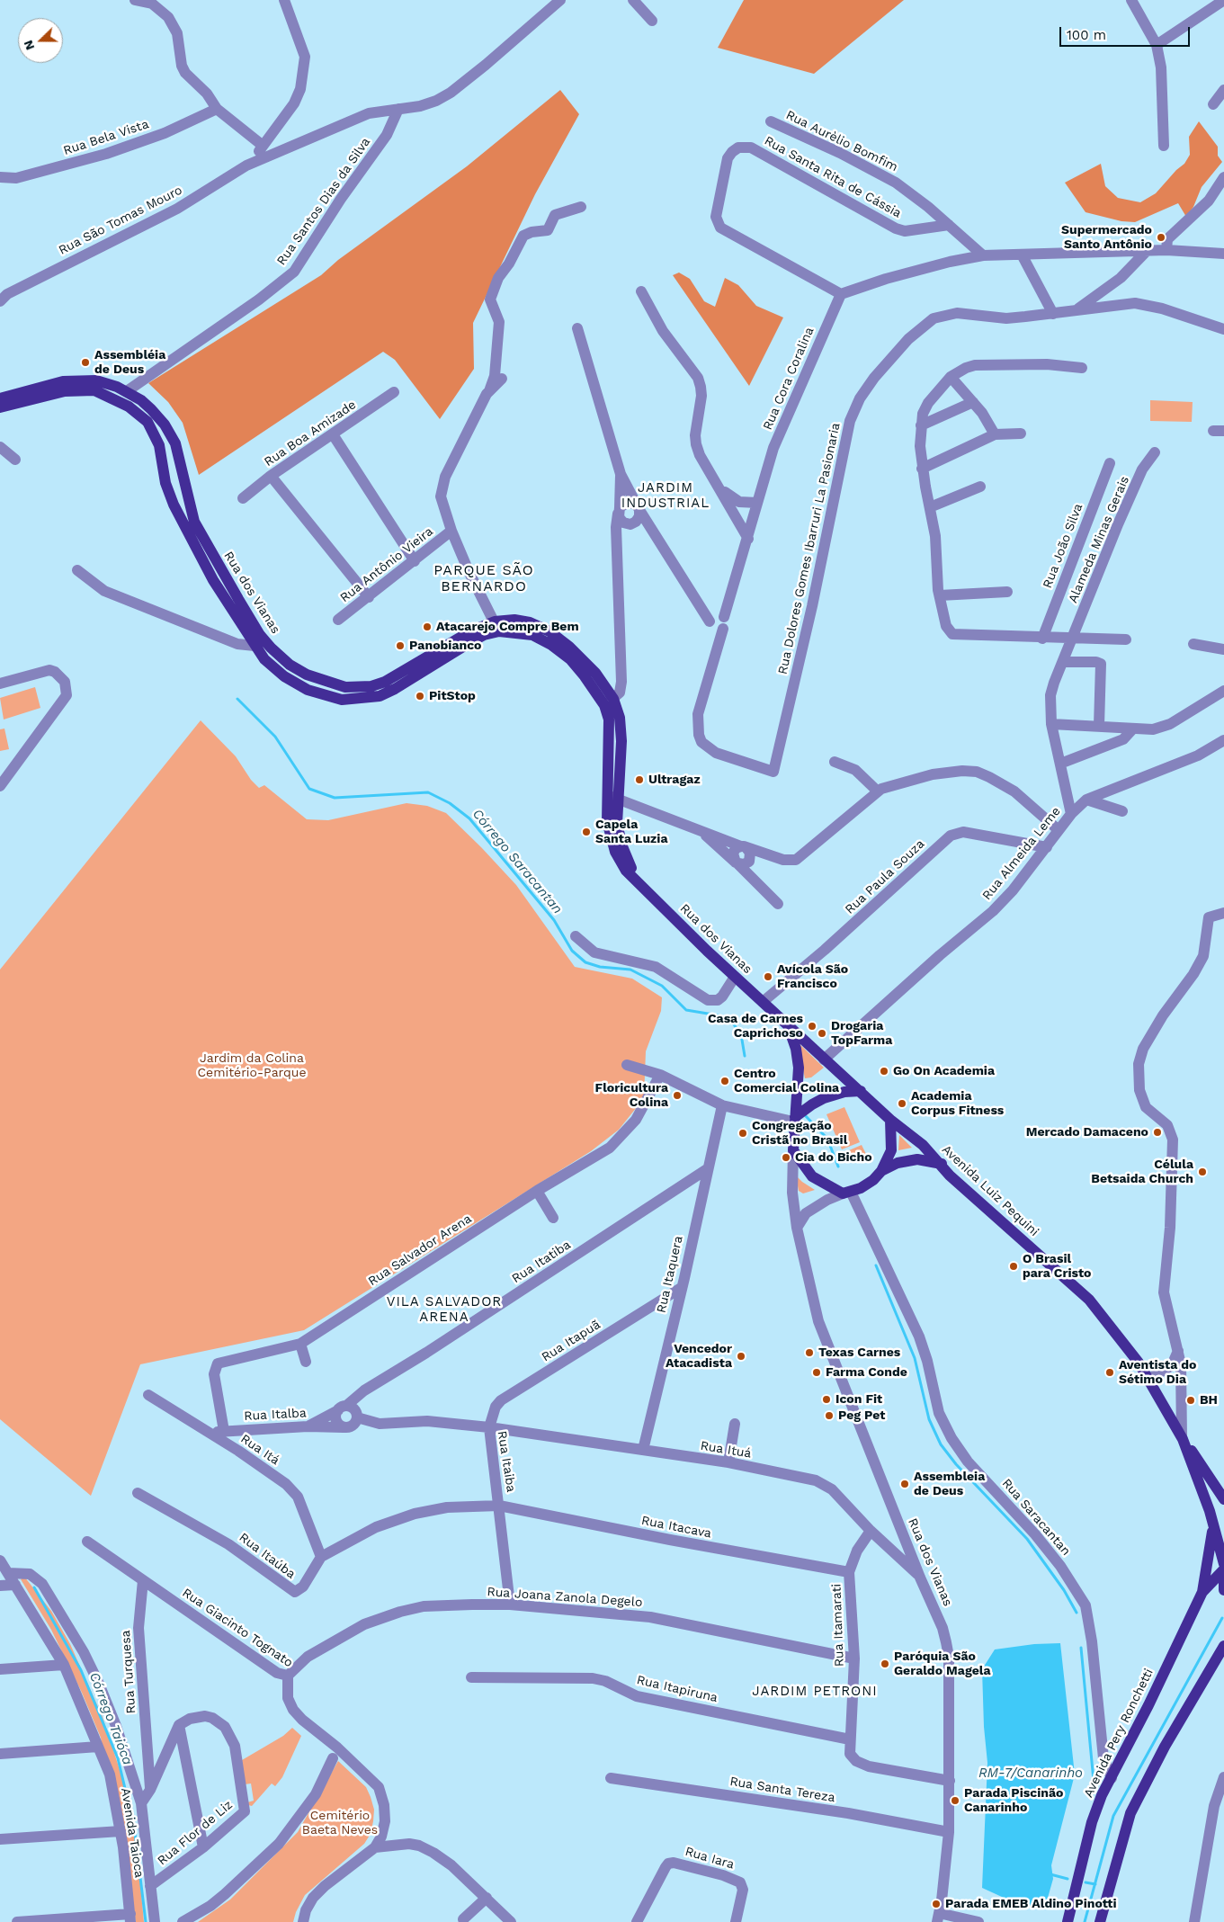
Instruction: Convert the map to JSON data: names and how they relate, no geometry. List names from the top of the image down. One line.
{"streets":{"main road":["Rua dos Vianas","Avenida Luiz Pequini","Avenida Pery Ronchetti"],"street":["Rua Bela Vista","Rua Aurèlio Bomfim","Rua Santa Rita de Cássia","Rua Santos Dias da Silva","Rua São Tomas Mouro","Rua Cora Coralina","Rua Boa Amizade","Alameda Minas Gerais","Rua João Silva","Rua Dolores Gomes Ibarruri La Pasionaria","Rua Antônio Vieira","Rua Almeida Leme","Rua Paula Souza","Rua Salvador Arena","Rua Itatiba","Rua Itaquera","Rua Itapuã","Rua Italba","Rua Itá","Rua Ituá","Rua Itaiba","Rua Saracantan","Rua Itacava","Rua Itaúba","Rua Joana Zanola Degelo","Rua Itamarati","Rua Giacinto Tognato","Rua Turquesa","Rua Itapiruna","Rua Santa Tereza","Avenida Taioca","Rua Flor de Liz","Rua Iara"]},"crossings":[["Rua Aurèlio Bomfim","Rua Santa Rita de Cássia"],["Rua Santa Rita de Cássia","Rua Cora Coralina"],["Rua Santos Dias da Silva","Rua São Tomas Mouro"],["Rua Santos Dias da Silva","Rua dos Vianas"],["Rua Cora Coralina","Rua Dolores Gomes Ibarruri La Pasionaria"],["Alameda Minas Gerais","Rua Almeida Leme"],["Rua dos Vianas","Rua Paula Souza"],["Rua dos Vianas","Avenida Luiz Pequini"],["Rua dos Vianas","Rua Ituá"],["Rua dos Vianas","Rua Saracantan"],["Rua dos Vianas","Rua Itamarati"],["Rua dos Vianas","Rua Santa Tereza"],["Rua Almeida Leme","Rua Paula Souza"],["Rua Almeida Leme","Avenida Luiz Pequini"],["Avenida Luiz Pequini","Rua Saracantan"],["Rua Salvador Arena","Rua Italba"],["Rua Itatiba","Rua Itaquera"],["Rua Itatiba","Rua Italba"],["Rua Itaquera","Rua Itapuã"],["Rua Itaquera","Rua Ituá"],["Rua Itapuã","Rua Ituá"],["Rua Itapuã","Rua Itaiba"],["Rua Italba","Rua Itá"],["Rua Italba","Rua Itaiba"],["Rua Itá","Rua Itaúba"],["Rua Ituá","Rua Itaiba"],["Rua Ituá","Rua Itamarati"],["Rua Itaiba","Rua Itacava"],["Rua Itaiba","Rua Joana Zanola Degelo"],["Rua Saracantan","Avenida Pery Ronchetti"],["Rua Itacava","Rua Itamarati"],["Rua Joana Zanola Degelo","Rua Itamarati"],["Rua Joana Zanola Degelo","Rua Giacinto Tognato"],["Rua Itamarati","Rua Itapiruna"],["Rua Giacinto Tognato","Rua Turquesa"]],"districts":["JARDIM INDUSTRIAL","PARQUE SÃO BERNARDO","VILA SALVADOR ARENA","JARDIM PETRONI"],"water":["Córrego Saracantan","Córrego Taióca","RM-7/Canarinho"],"parks":["Jardim da Colina Cemitério-Parque","Cemitério Baeta Neves"],"places":["Supermercado Santo Antônio","Assembléia de Deus","Atacarejo Compre Bem","Panobianco","PitStop","Ultragaz","Capela Santa Luzia","Avícola São Francisco","Casa de Carnes Caprichoso","Drogaria TopFarma","Go On Academia","Centro Comercial Colina","Floricultura Colina","Academia Corpus Fitness","Mercado Damaceno","Congregação Cristã no Brasil","Cia do Bicho","Célula Betsaida Church","O Brasil para Cristo","Texas Carnes","Vencedor Atacadista","Farma Conde","Aventista do Sétimo Dia","Icon Fit","BH","Peg Pet","Assembleia de Deus","Paróquia São Geraldo Magela","Parada Piscinão Canarinho","Parada EMEB Aldino Pinotti"],"scale_bar":"100 m","north":"left"}
